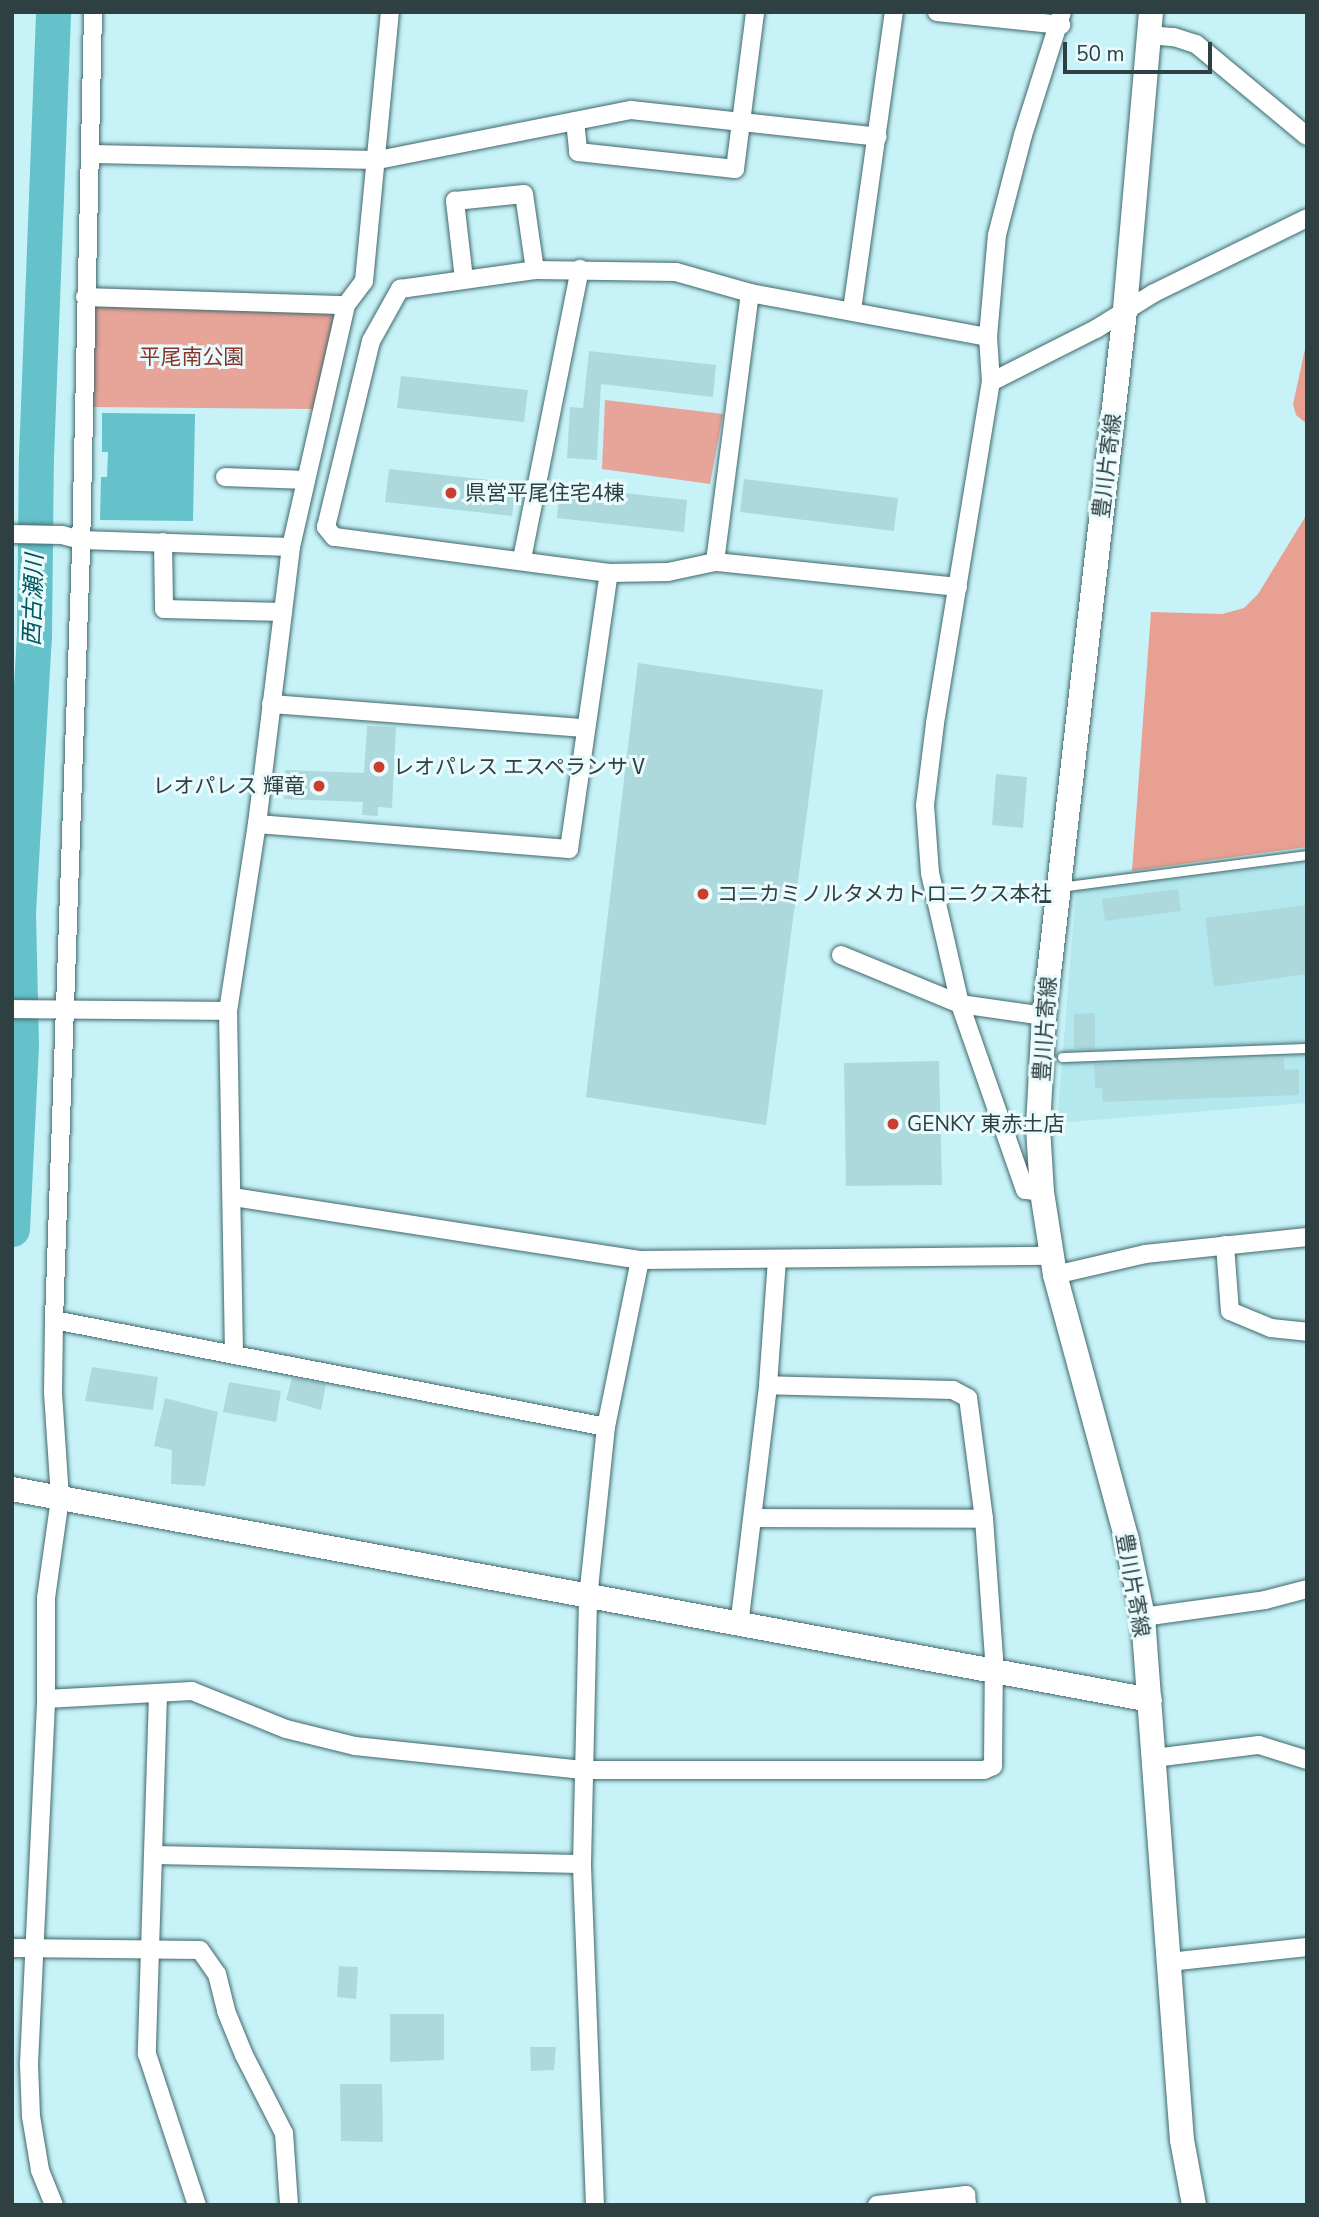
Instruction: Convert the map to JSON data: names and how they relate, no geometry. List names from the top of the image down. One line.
{"streets":{"main road":["豊川片寄線"]},"water":["西古瀬川"],"parks":["平尾南公園"],"places":["県営平尾住宅4棟","レオパレス エスペランサⅤ","レオパレス 輝竜","コニカミノルタメカトロニクス本社","GENKY 東赤土店"],"scale_bar":"50 m"}
